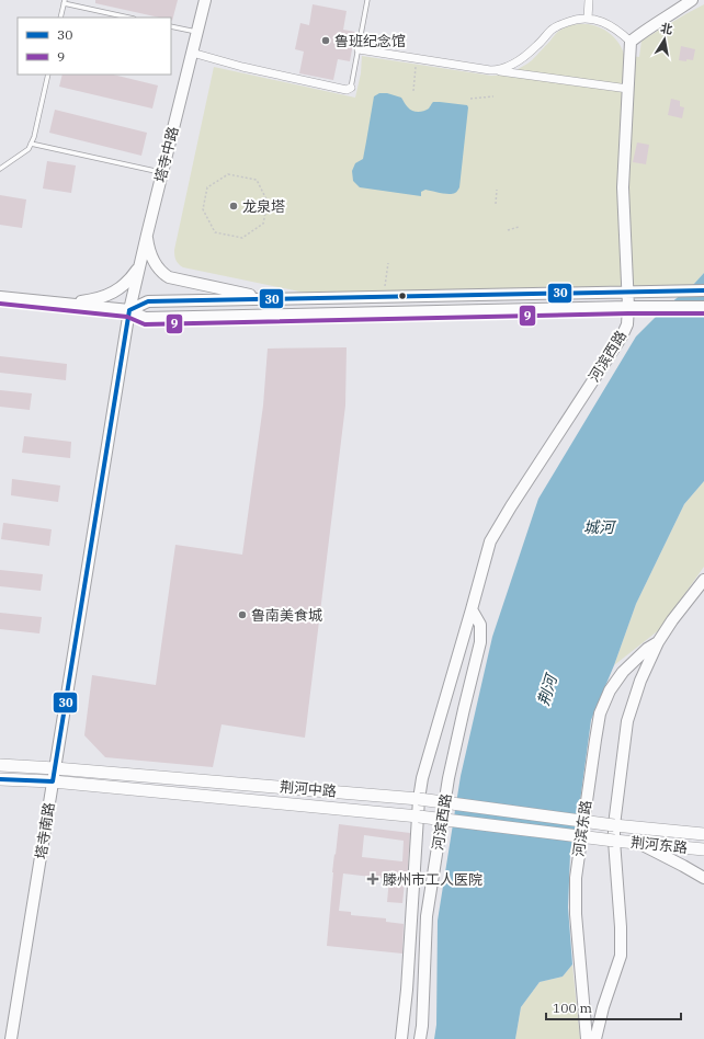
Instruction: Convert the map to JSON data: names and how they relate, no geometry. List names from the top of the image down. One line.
{"streets":{"main road":["塔寺中路","河滨西路","荆河中路","河滨东路","塔寺南路","荆河东路"]},"crossings":[["塔寺中路","塔寺南路"],["河滨西路","荆河中路"],["荆河中路","河滨东路"],["荆河中路","塔寺南路"],["荆河中路","荆河东路"],["河滨东路","荆河东路"]],"water":["城河","荆河"],"places":{"other":["鲁班纪念馆","龙泉塔","鲁南美食城"],"health":["滕州市工人医院"]},"lines":["transit line 30","transit line 9"],"legend":["30","9"],"scale_bar":"100 m","north":"top"}
